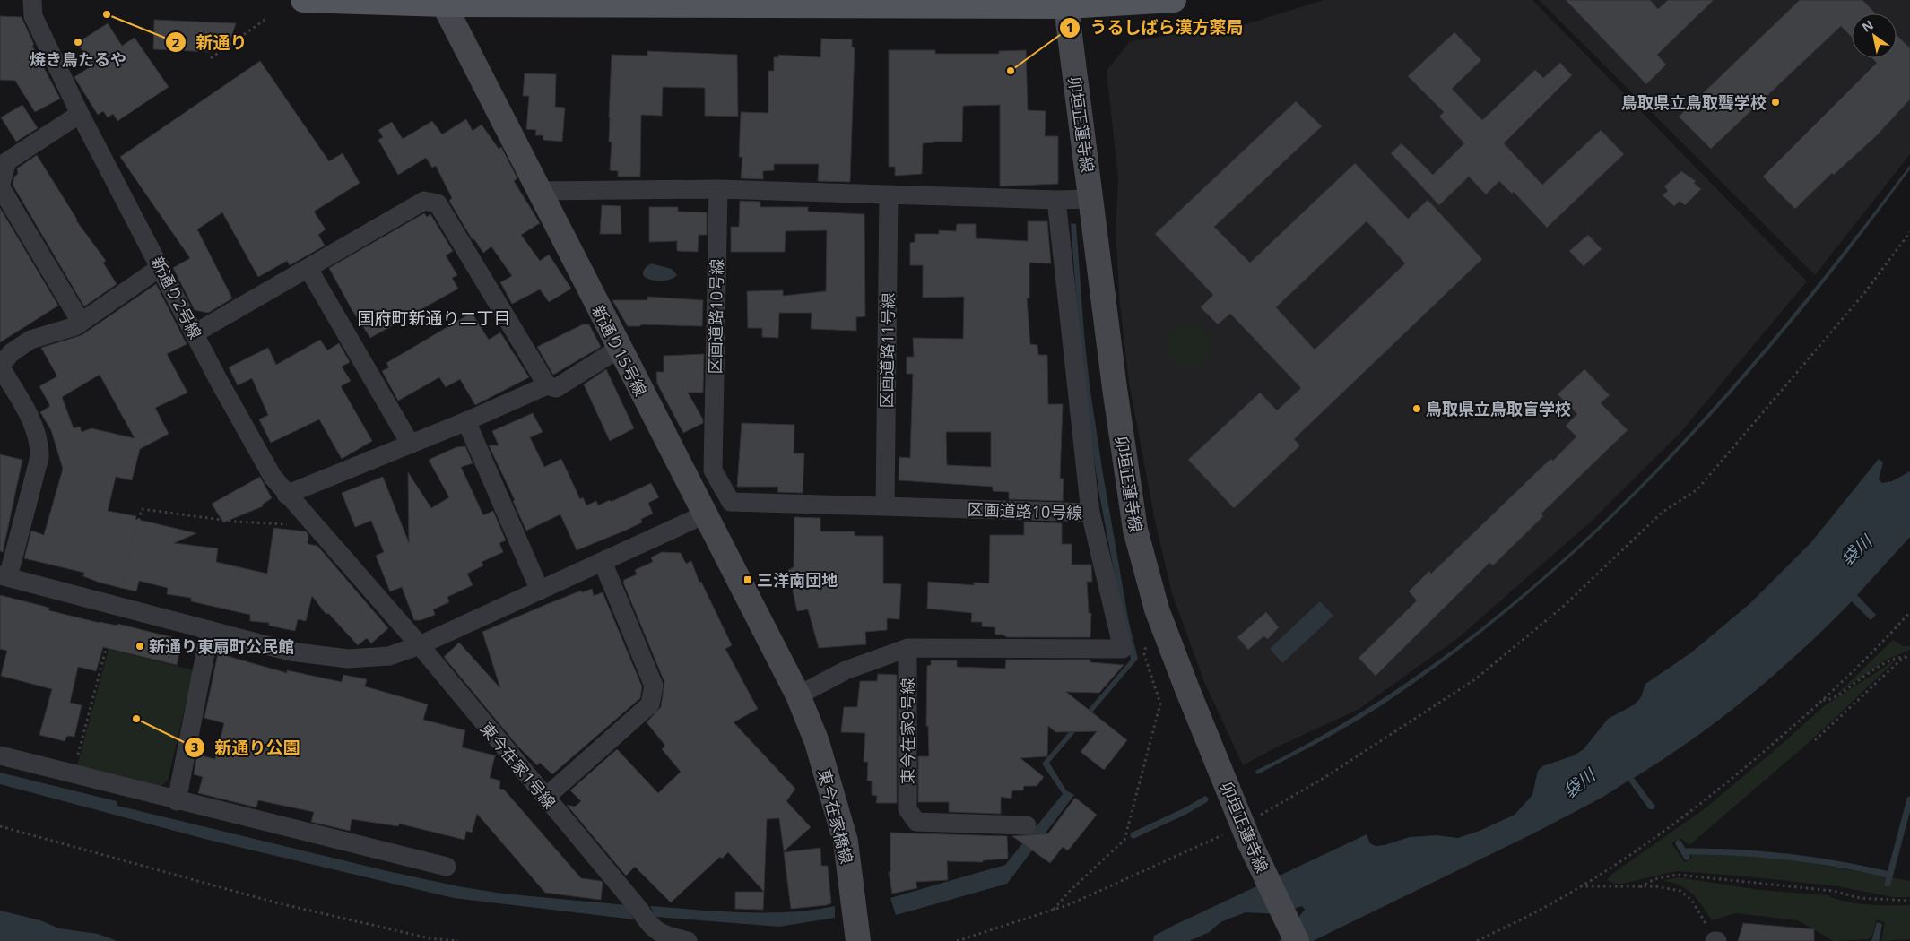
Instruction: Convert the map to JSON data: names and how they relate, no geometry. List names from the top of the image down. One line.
{"streets":{"street":["卯垣正蓮寺線","新通り2号線","区画道路10号線","新通り15号線","区画道路11号線","東今在家9号線","東今在家1号線","東今在家橋線"]},"crossings":[["新通り2号線","東今在家1号線"],["区画道路10号線","区画道路11号線"],["新通り15号線","東今在家橋線"]],"districts":["国府町新通り二丁目"],"water":["袋川"],"places":{"other":["新通り","焼き鳥たるや","うるしばら漢方薬局","鳥取県立鳥取聾学校","鳥取県立鳥取盲学校","新通り東扇町公民館","新通り公園"],"transit":["三洋南団地"]},"north":"top left"}
